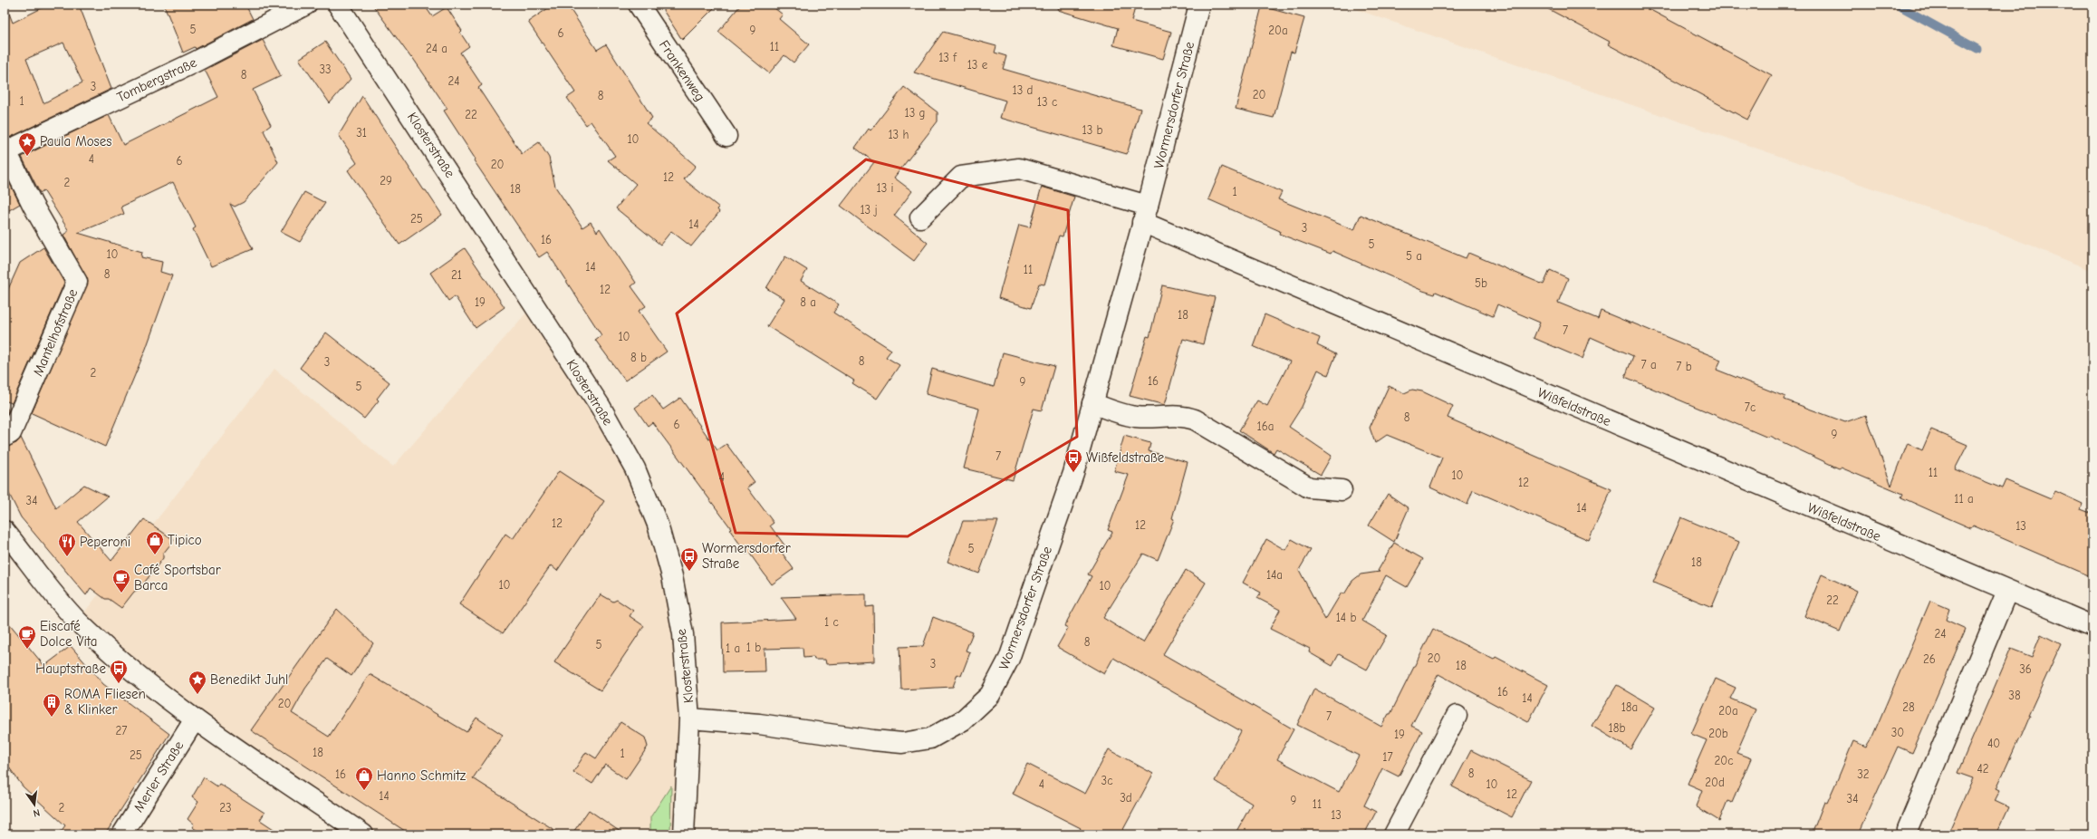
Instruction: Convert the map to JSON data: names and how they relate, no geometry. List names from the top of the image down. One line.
{"streets":{"street":["Frankenweg","Tombergstraße","Wormersdorfer Straße","Klosterstraße","Mantelhofstraße","Wißfeldstraße","Merler Straße"]},"crossings":[["Tombergstraße","Mantelhofstraße"],["Wormersdorfer Straße","Klosterstraße"],["Wormersdorfer Straße","Wißfeldstraße"]],"places":{"place":["Paula Moses","Benedikt Juhl"],"bus stop":["Wißfeldstraße","Wormersdorfer Straße","Hauptstraße"],"shop":["Tipico","Hanno Schmitz"],"restaurant":["Peperoni"],"cafe":["Café Sportsbar Barca","Eiscafé Dolce Vita"],"building":["ROMA Fliesen & Klinker"]},"house_numbers":["5","9","20a","6","11","24 a","13 f","13 e","33","8","24","3","13 d","20","8","1","13 c","13 g","22","13 b","31","13 h","10","4","6","20","12","29","2","13 i","18","1","13 j","25","14","3","16","5","10","5 a","14","11","8","21","5b","12","19","8 a","18","7","10","8 b","8","3","7 a","7 b","2","16","9","5","7c","8","6","16a","9","7","11","10","4","12","11 a","34","14","12","12","13","5","18","14a","10","10","22","14 b","1 c","24","8","5","1 b","1 a","20","26","3","18","36","16","38","14","20","18a","28","20a","7","18b","27","30","20b","19","40","18","1","25","17","20c","42","8","16","32","3c","20d","4","10","12","14","3d","34","9","11","2","23","13"],"north":"bottom"}
